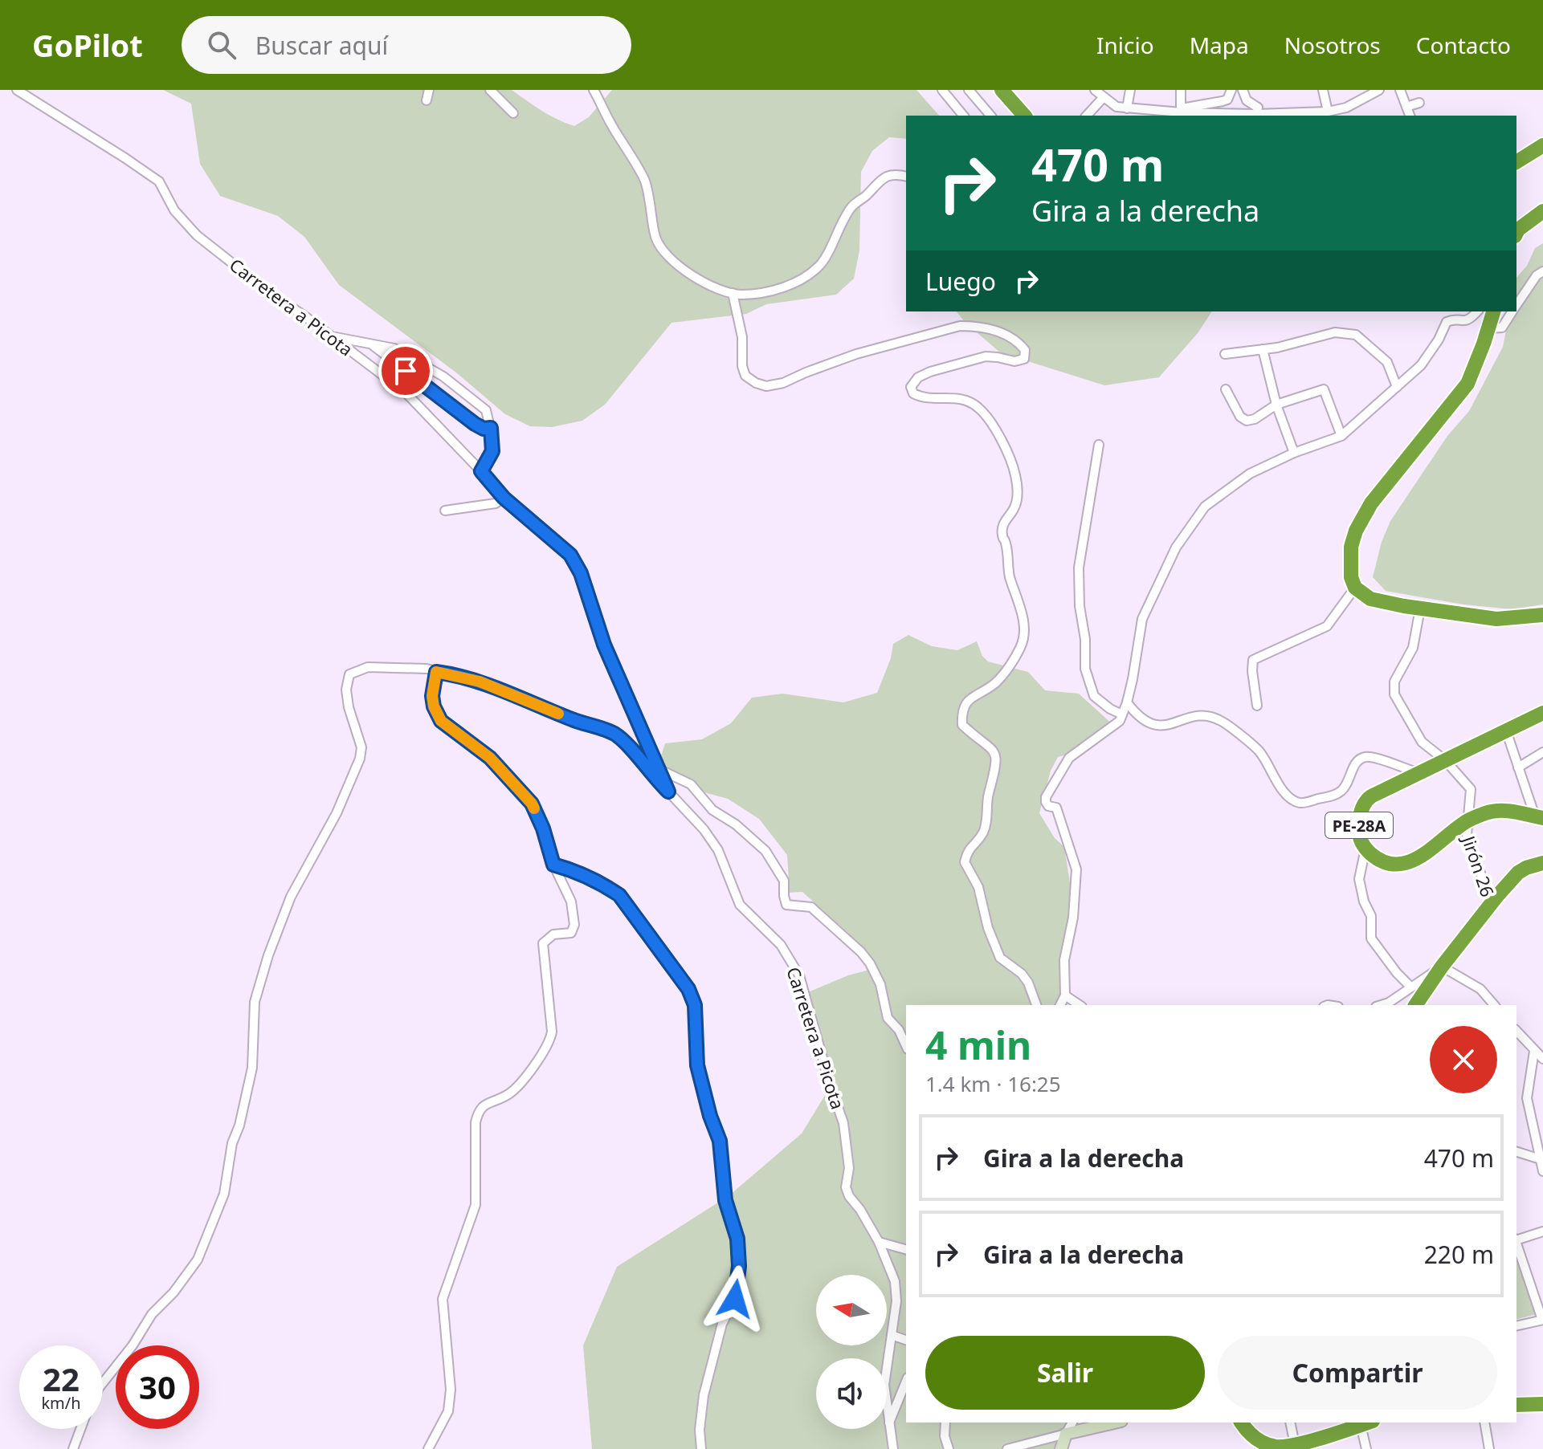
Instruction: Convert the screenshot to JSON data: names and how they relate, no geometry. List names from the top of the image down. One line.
{"streets":{"highway":["PE-28A"],"street":["Carretera a Picota","Jirón 26"]},"crossings":[["PE-28A","Jirón 26"]],"north":"left","page":{"header":"GoPilot","search":"Buscar aquí","nav":["Inicio","Mapa","Nosotros","Contacto"],"turn":["470 m","Gira a la derecha"],"then":"Luego","heading":["4 min","1.4 km · 16:25"],"list":[{"name":"Gira a la derecha","value":"470 m"},{"name":"Gira a la derecha","value":"220 m"}],"buttons":["Salir","Compartir"],"speed":"22 km/h","limit":"30"}}
